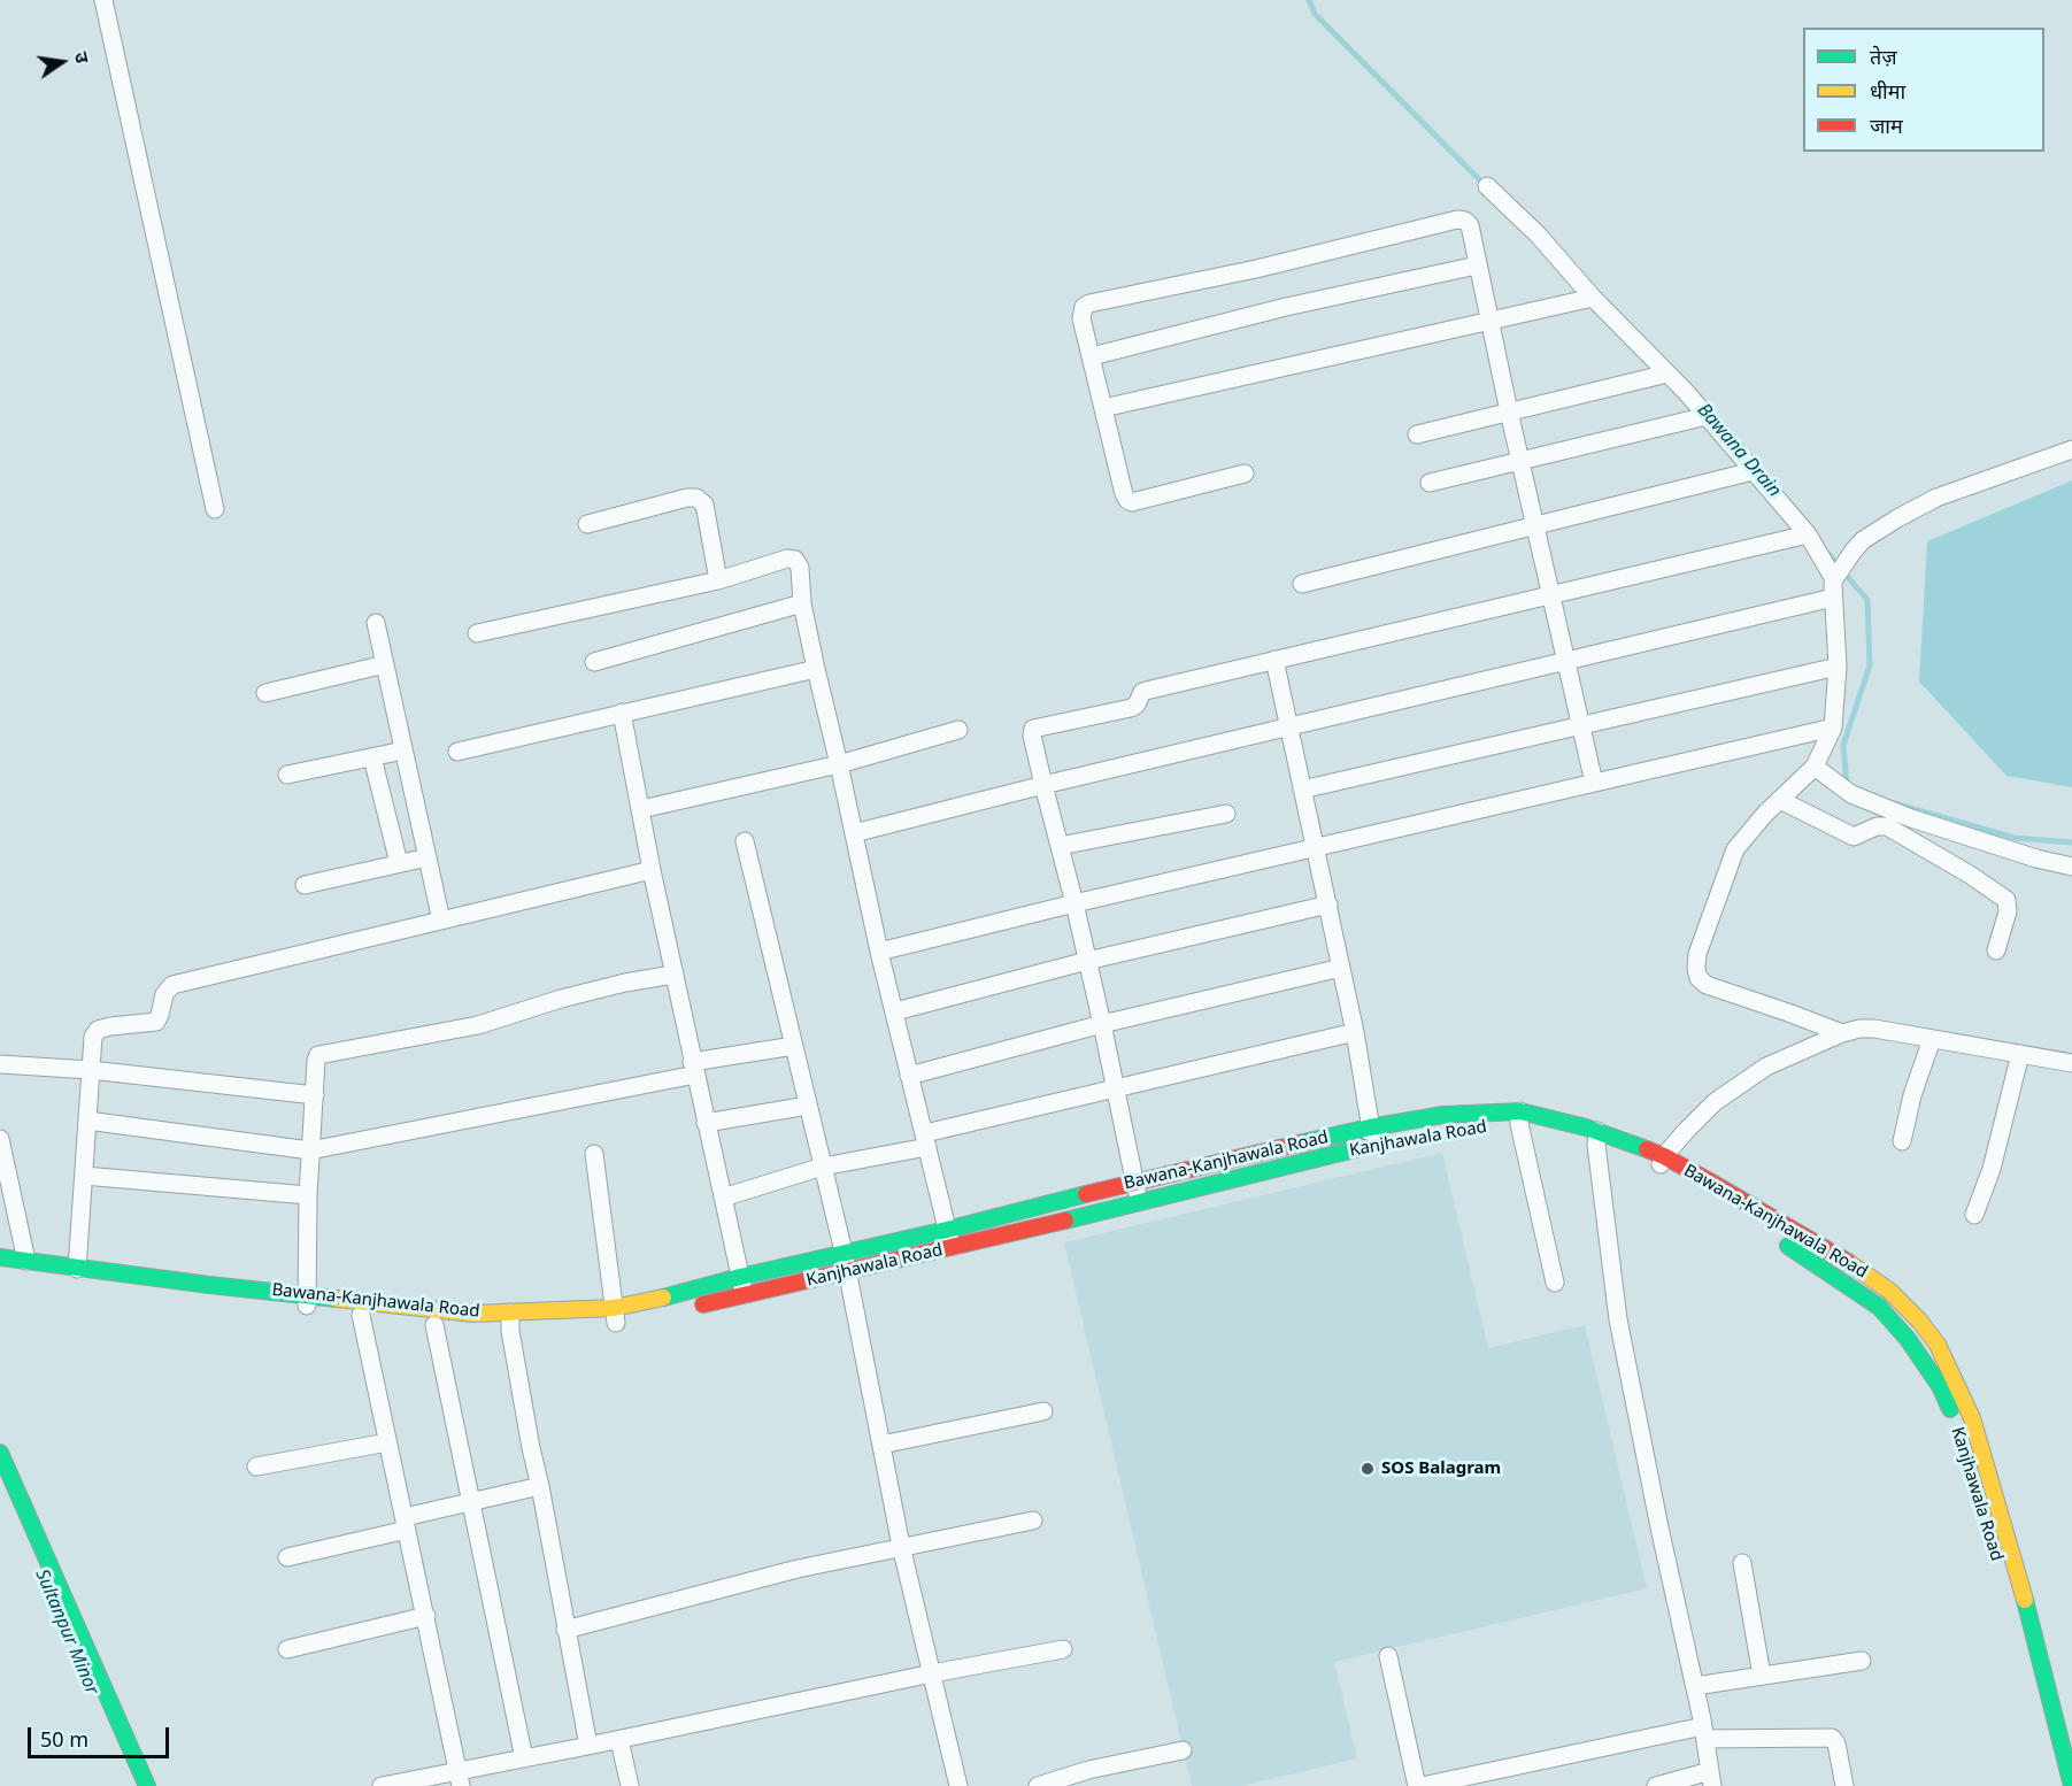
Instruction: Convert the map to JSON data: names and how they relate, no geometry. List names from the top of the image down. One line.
{"streets":{"main road":["Kanjhawala Road","Bawana-Kanjhawala Road"]},"crossings":[["Kanjhawala Road","Bawana-Kanjhawala Road"]],"water":["Bawana Drain","Sultanpur Minor"],"places":["SOS Balagram"],"legend":["तेज़","धीमा","जाम"],"scale_bar":"50 m","north":"right"}
